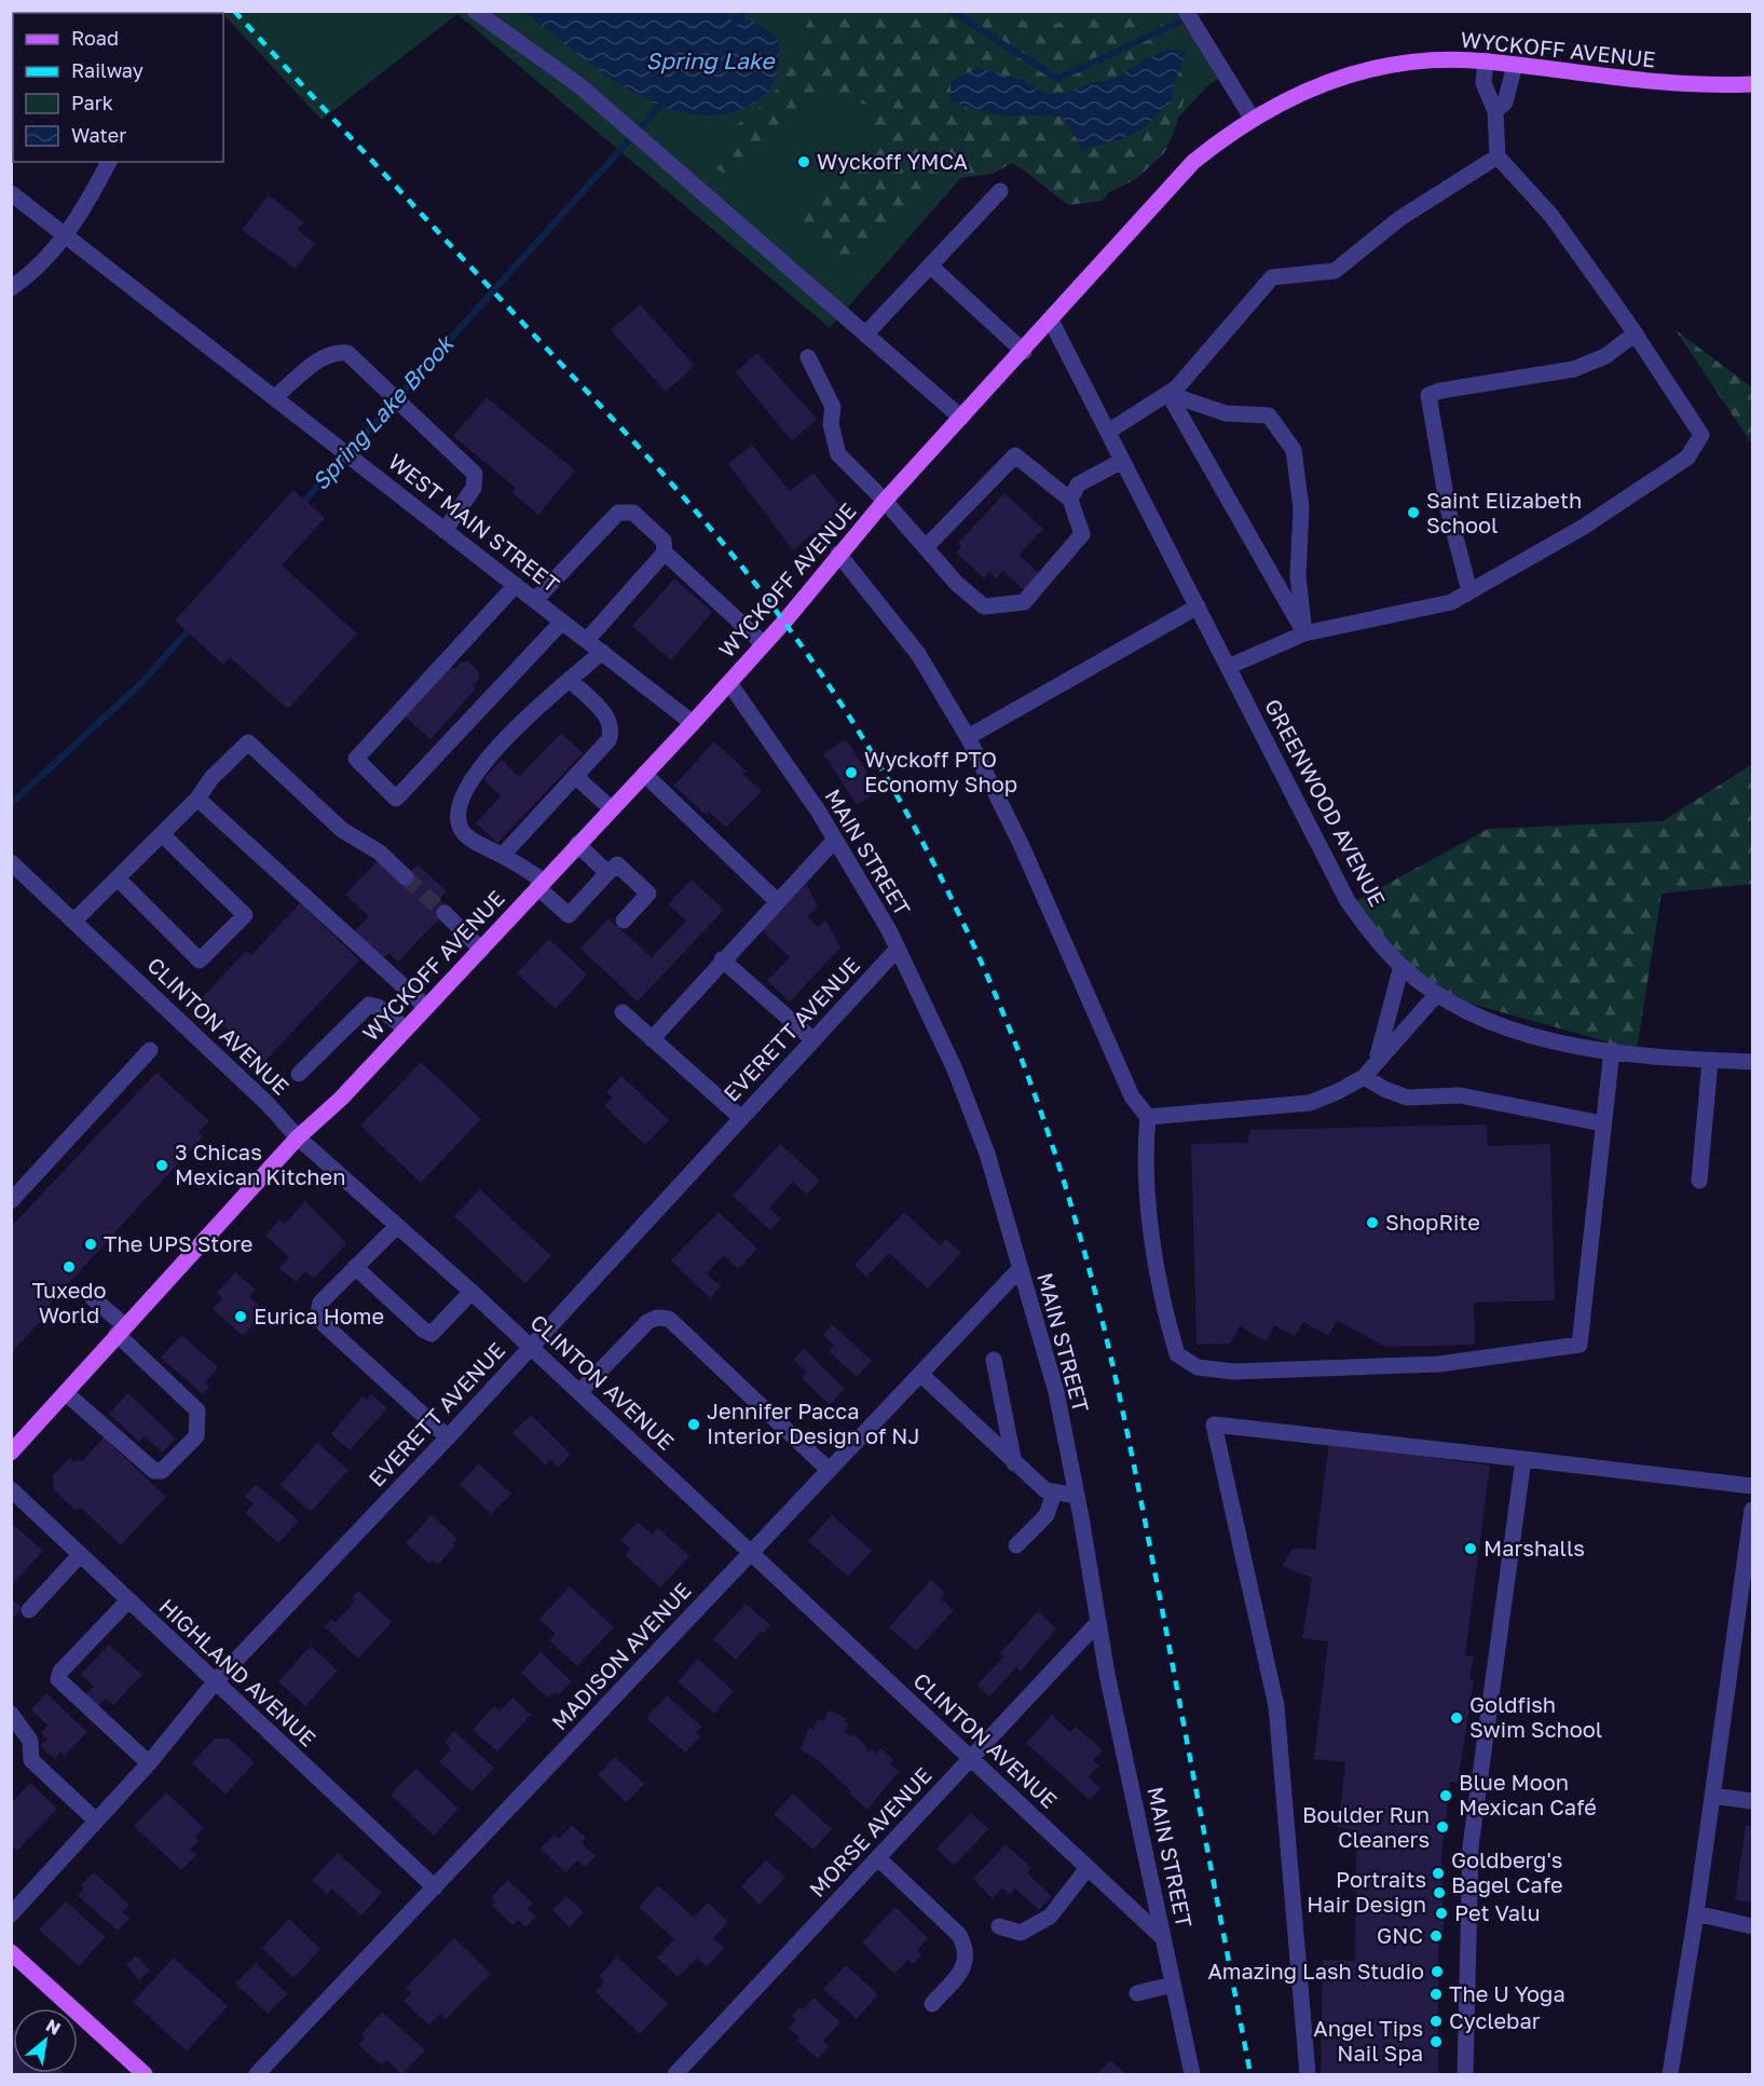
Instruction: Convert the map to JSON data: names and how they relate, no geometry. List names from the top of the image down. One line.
{"streets":{"main road":["WYCKOFF AVENUE"],"street":["WEST MAIN STREET","GREENWOOD AVENUE","MAIN STREET","CLINTON AVENUE","EVERETT AVENUE","MADISON AVENUE","HIGHLAND AVENUE","MORSE AVENUE"]},"crossings":[["WYCKOFF AVENUE","WEST MAIN STREET"],["WYCKOFF AVENUE","GREENWOOD AVENUE"],["WYCKOFF AVENUE","MAIN STREET"],["WYCKOFF AVENUE","CLINTON AVENUE"],["MAIN STREET","CLINTON AVENUE"],["MAIN STREET","EVERETT AVENUE"],["MAIN STREET","MADISON AVENUE"],["MAIN STREET","MORSE AVENUE"],["CLINTON AVENUE","EVERETT AVENUE"],["CLINTON AVENUE","MADISON AVENUE"],["CLINTON AVENUE","MORSE AVENUE"],["EVERETT AVENUE","HIGHLAND AVENUE"],["MADISON AVENUE","HIGHLAND AVENUE"]],"water":["Spring Lake","Spring Lake Brook"],"places":["Wyckoff YMCA","Saint Elizabeth School","Wyckoff PTO Economy Shop","3 Chicas Mexican Kitchen","ShopRite","The UPS Store","Tuxedo World","Eurica Home","Jennifer Pacca Interior Design of NJ","Marshalls","Goldfish Swim School","Blue Moon Mexican Café","Boulder Run Cleaners","Goldberg's Bagel Cafe","Portraits Hair Design","Pet Valu","GNC","Amazing Lash Studio","The U Yoga","Cyclebar","Angel Tips Nail Spa"],"legend":["Road","Railway","Park","Water"],"north":"top right"}
